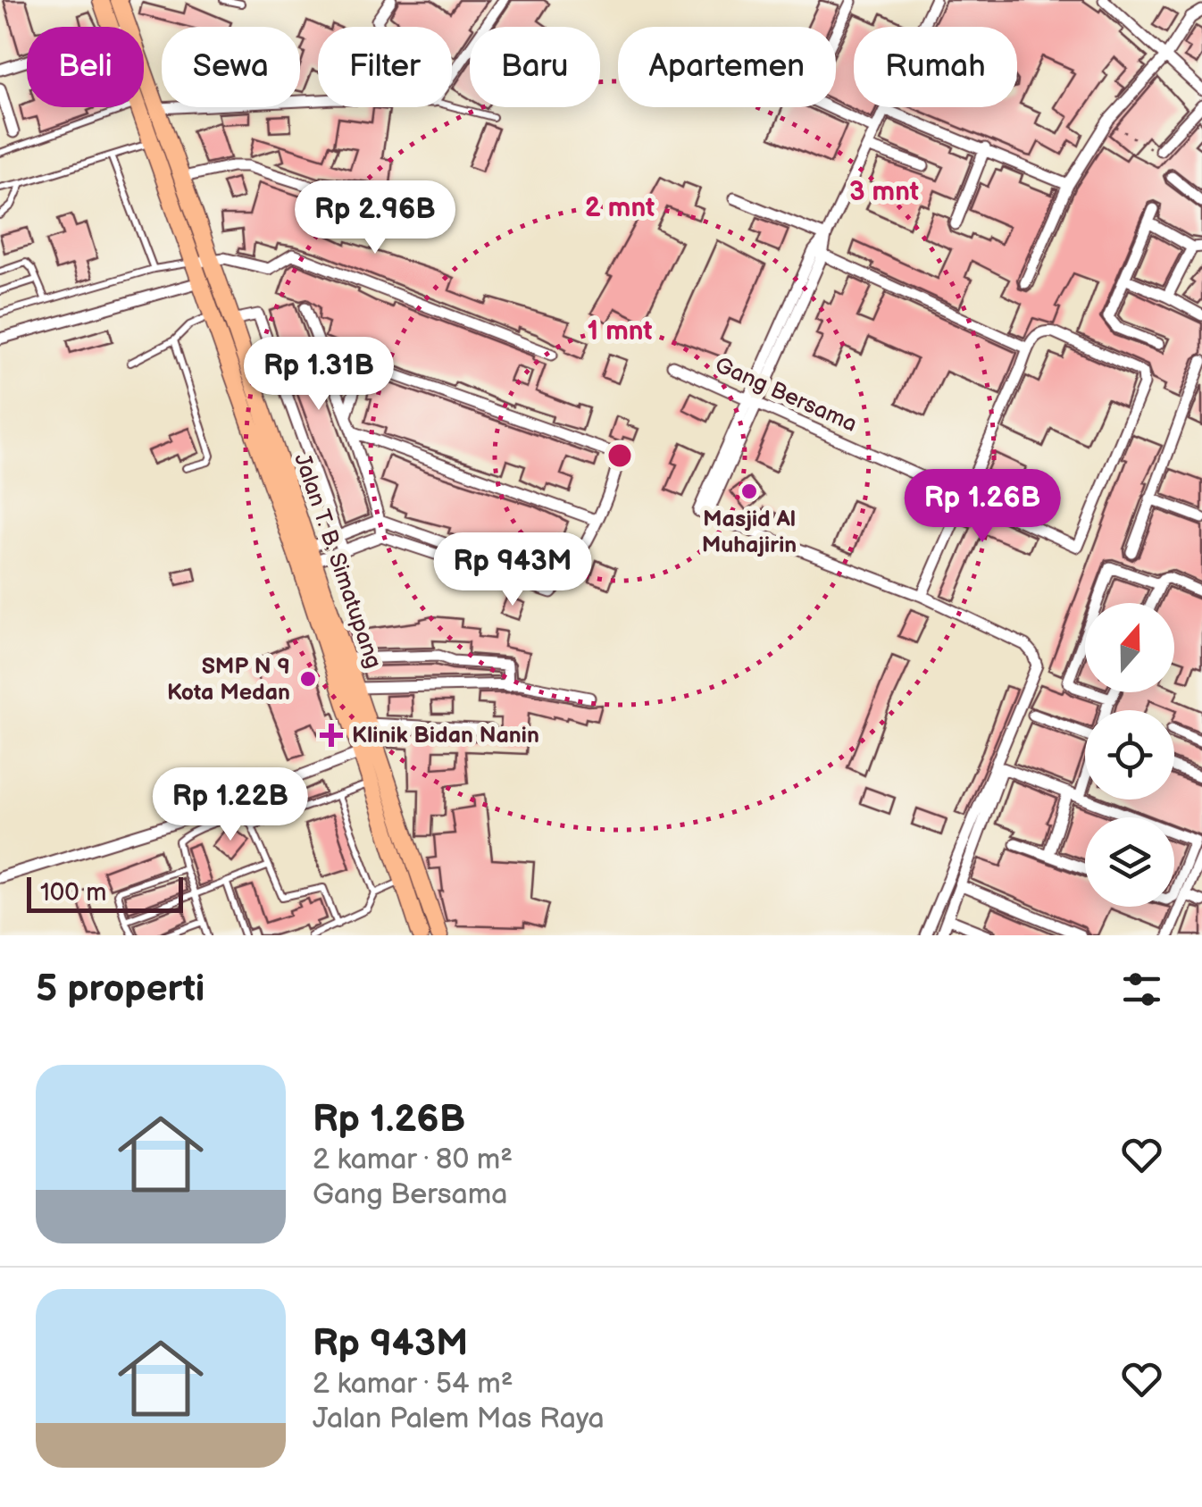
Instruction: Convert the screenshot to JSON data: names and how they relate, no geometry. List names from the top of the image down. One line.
{"streets":{"main road":["Jalan T. B. Simatupang"],"street":["Gang Bersama"]},"places":{"other":["Masjid Al Muhajirin","SMP N 9 Kota Medan"],"health":["Klinik Bidan Nanin"]},"scale_bar":"100 m","north":"top","page":{"chip":["Beli","Sewa","Filter","Baru","Apartemen","Rumah"],"price":["Rp 2.96B","Rp 1.31B","Rp 1.26B","Rp 943M","Rp 1.22B"],"scale":"100 m","heading":"5 properti","list":[{"name":"Rp 1.26B","note":"2 kamar · 80 m² · Gang Bersama"},{"name":"Rp 943M","note":"2 kamar · 54 m² · Jalan Palem Mas Raya"}]},"rings":["3 mnt","2 mnt","1 mnt"]}
